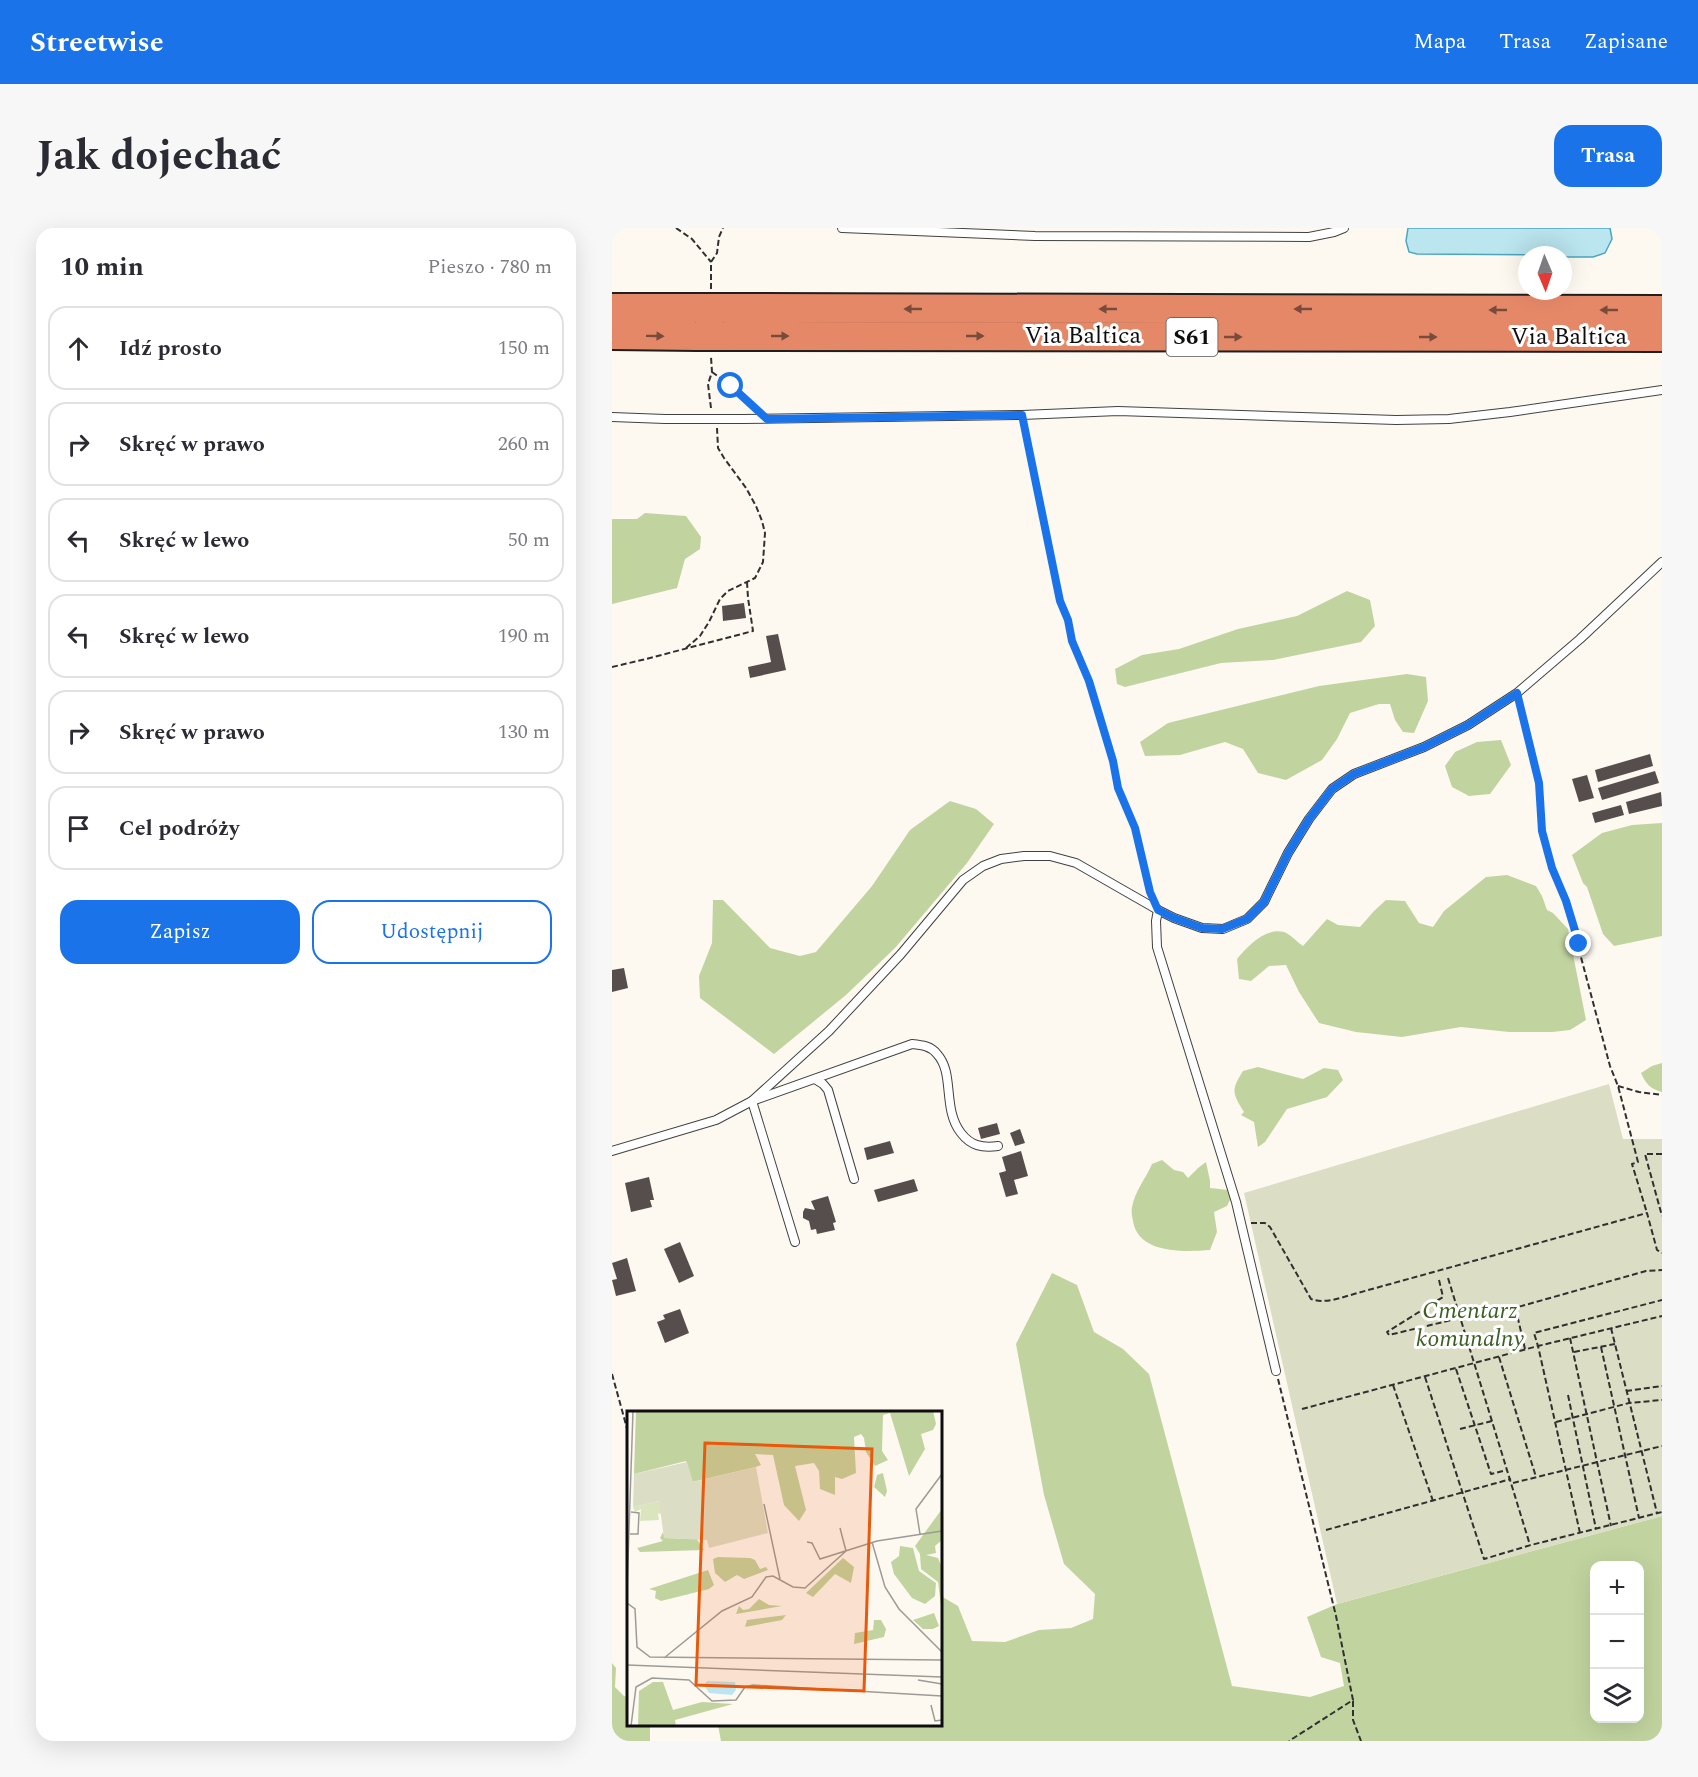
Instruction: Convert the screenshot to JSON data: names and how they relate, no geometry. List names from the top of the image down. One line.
{"streets":{"highway":["Via Baltica","S61"]},"parks":["Cmentarz komunalny"],"north":"bottom","page":{"header":"Streetwise","nav":["Mapa","Trasa","Zapisane"],"title":"Jak dojechać","buttons":["Trasa",["Zapisz","Udostępnij"]],"heading":["10 min","Pieszo · 780 m"],"list":[["Idź prosto","150 m"],["Skręć w prawo","260 m"],["Skręć w lewo","50 m"],["Skręć w lewo","190 m"],["Skręć w prawo","130 m"],"Cel podróży"],"map_buttons":["+","−"]}}
